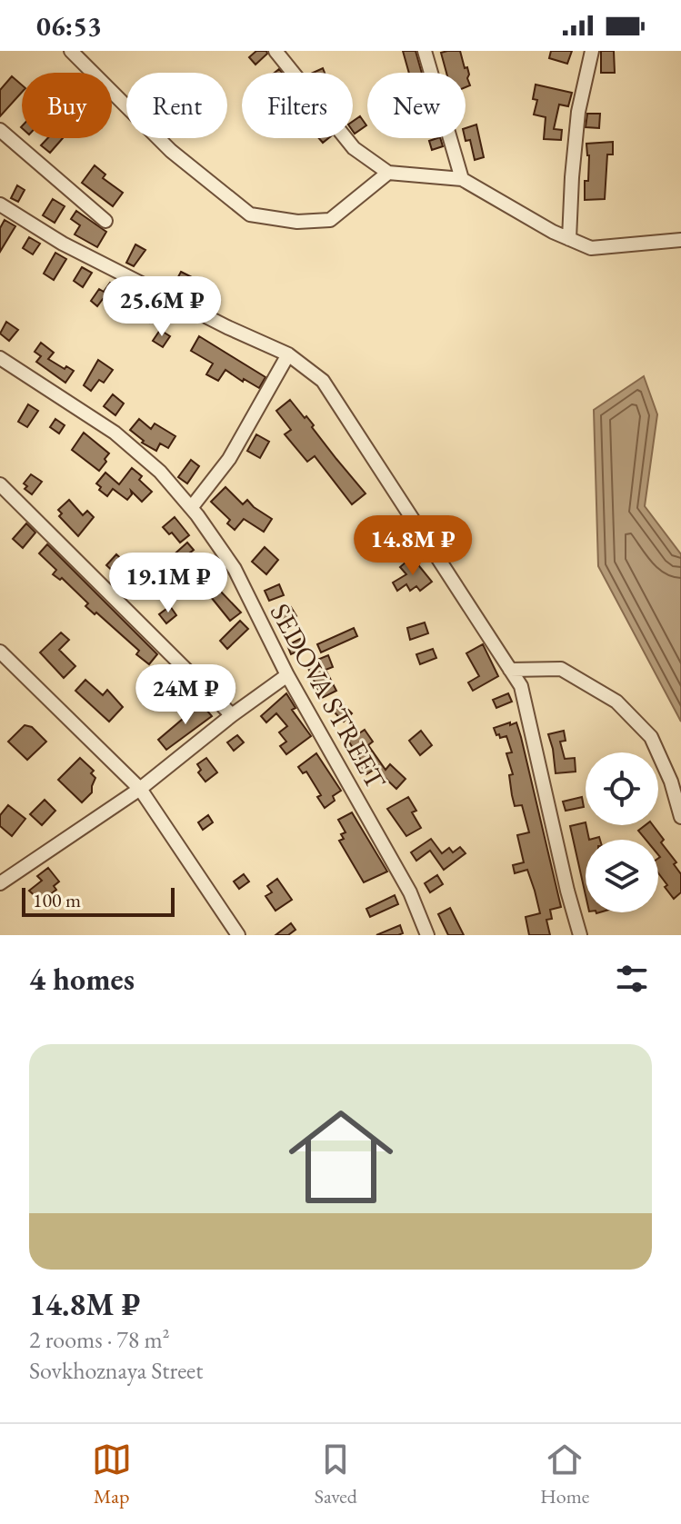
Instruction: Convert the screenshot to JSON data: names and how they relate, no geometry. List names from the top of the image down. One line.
{"streets":{"street":["SEDOVA STREET"]},"scale_bar":"100 m","page":{"status":"06:53","chip":["Buy","Rent","Filters","New"],"price":["25.6M ₽","14.8M ₽","19.1M ₽","24M ₽"],"scale":"100 m","heading":"4 homes","list":[{"name":"14.8M ₽","note":"2 rooms · 78 m² · Sovkhoznaya Street"}],"tabs":["Map","Saved","Home"]}}
